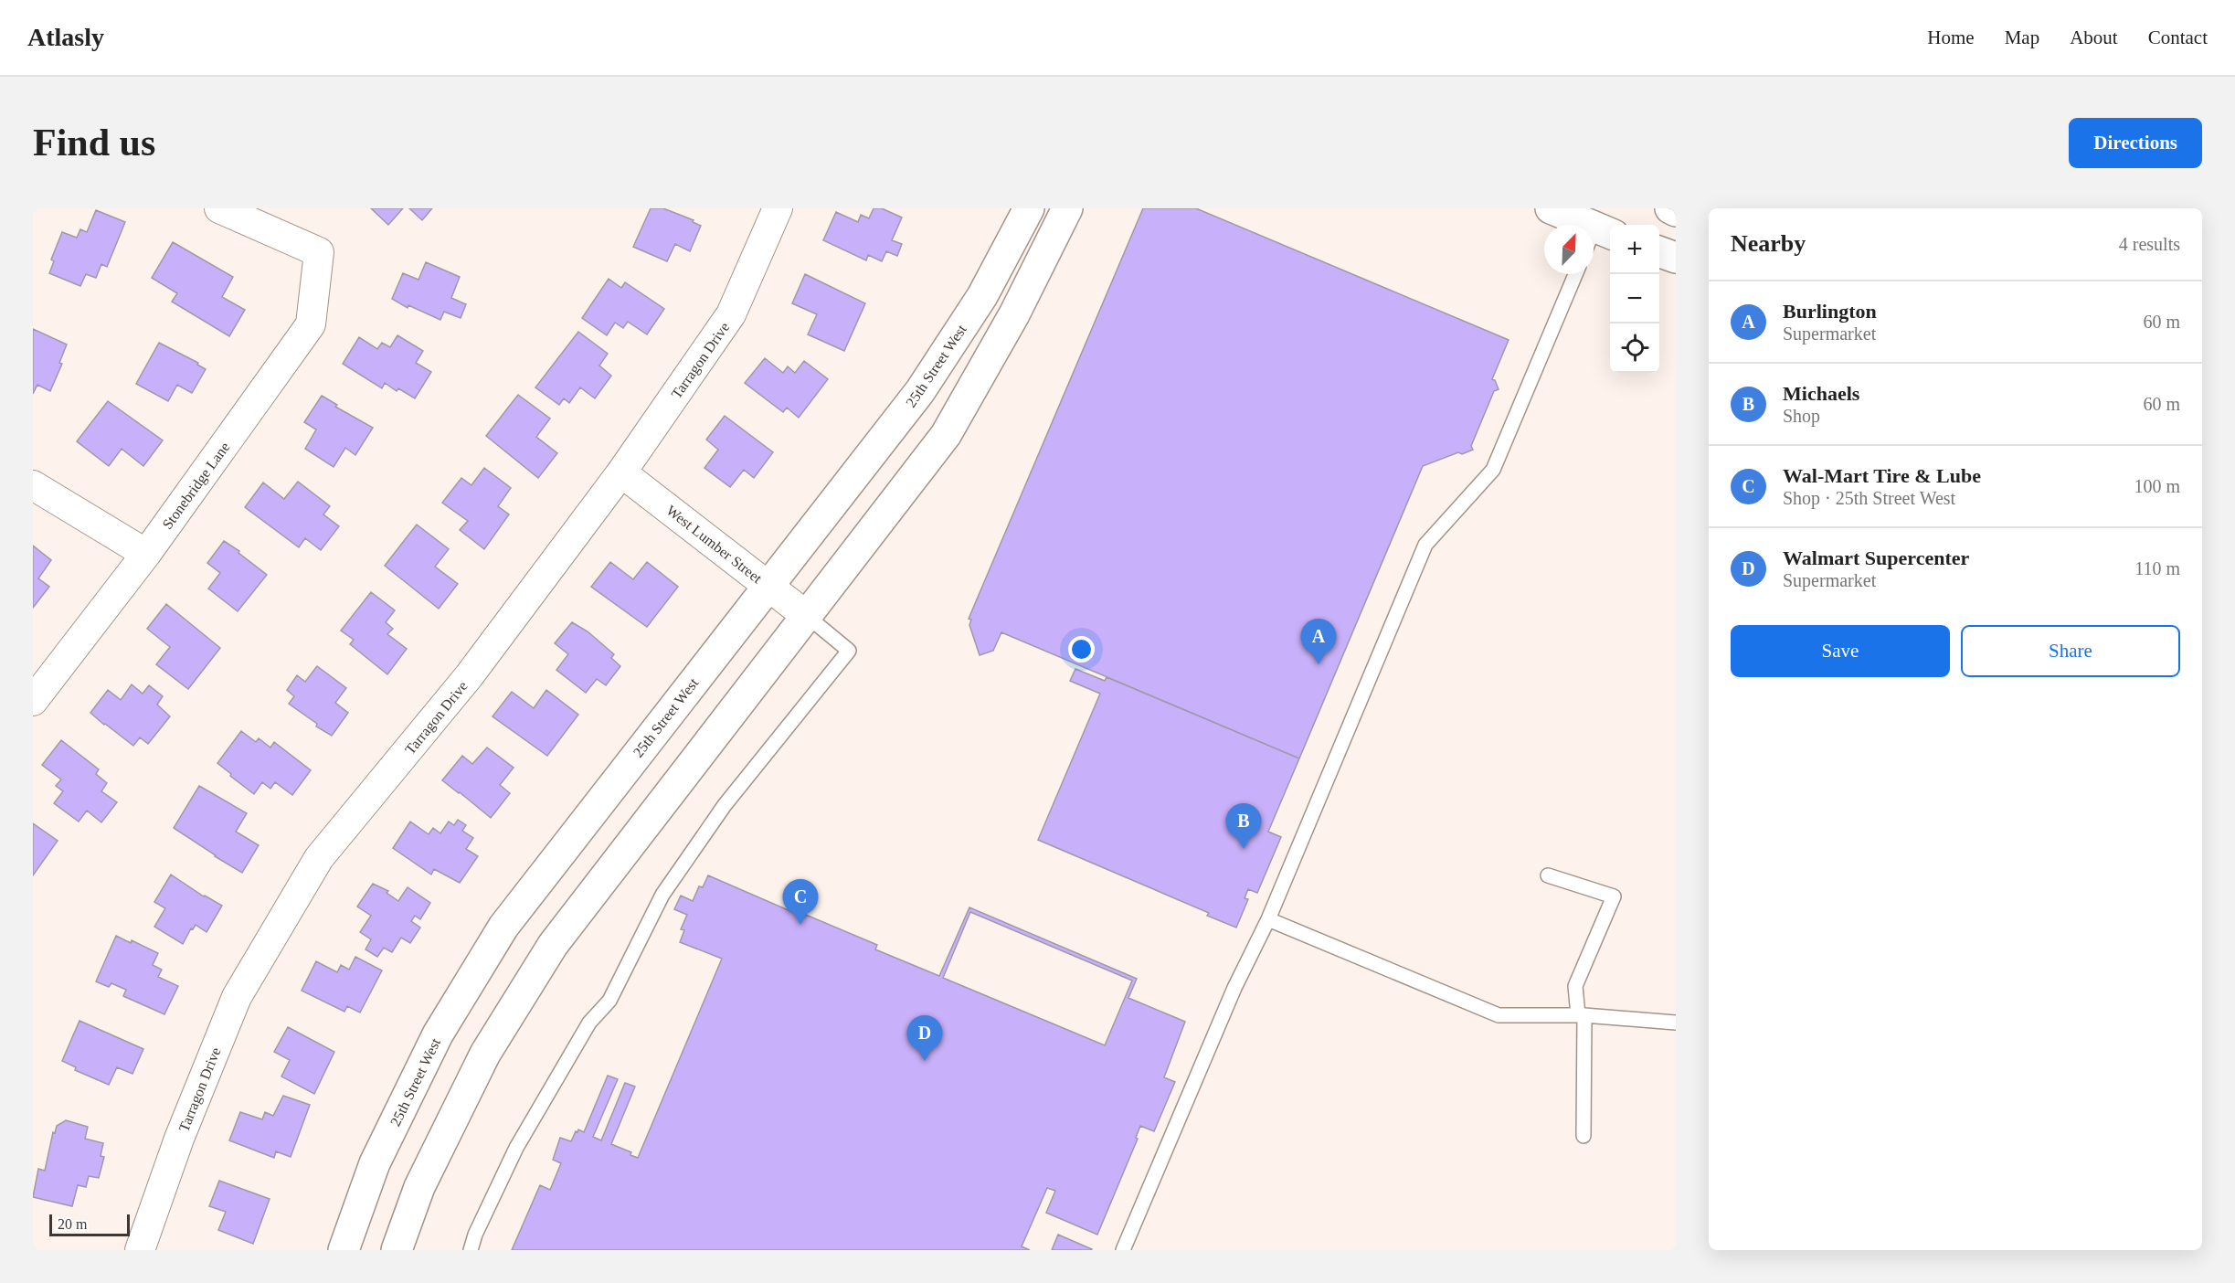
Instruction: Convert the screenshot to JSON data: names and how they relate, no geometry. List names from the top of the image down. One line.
{"streets":{"street":["Tarragon Drive","25th Street West","Stonebridge Lane","West Lumber Street"]},"crossings":[["Tarragon Drive","West Lumber Street"],["25th Street West","West Lumber Street"]],"scale_bar":"20 m","north":"top right","page":{"header":"Atlasly","nav":["Home","Map","About","Contact"],"buttons":["Directions",["Save","Share"]],"title":"Find us","heading":["Nearby","4 results"],"map_buttons":["+","−"],"list":[{"mark":"A","name":"Burlington","note":"Supermarket","value":"60 m"},{"mark":"B","name":"Michaels","note":"Shop","value":"60 m"},{"mark":"C","name":"Wal-Mart Tire & Lube","note":"Shop · 25th Street West","value":"100 m"},{"mark":"D","name":"Walmart Supercenter","note":"Supermarket","value":"110 m"}],"pins":["A","B","C","D"],"scale":"20 m"}}
